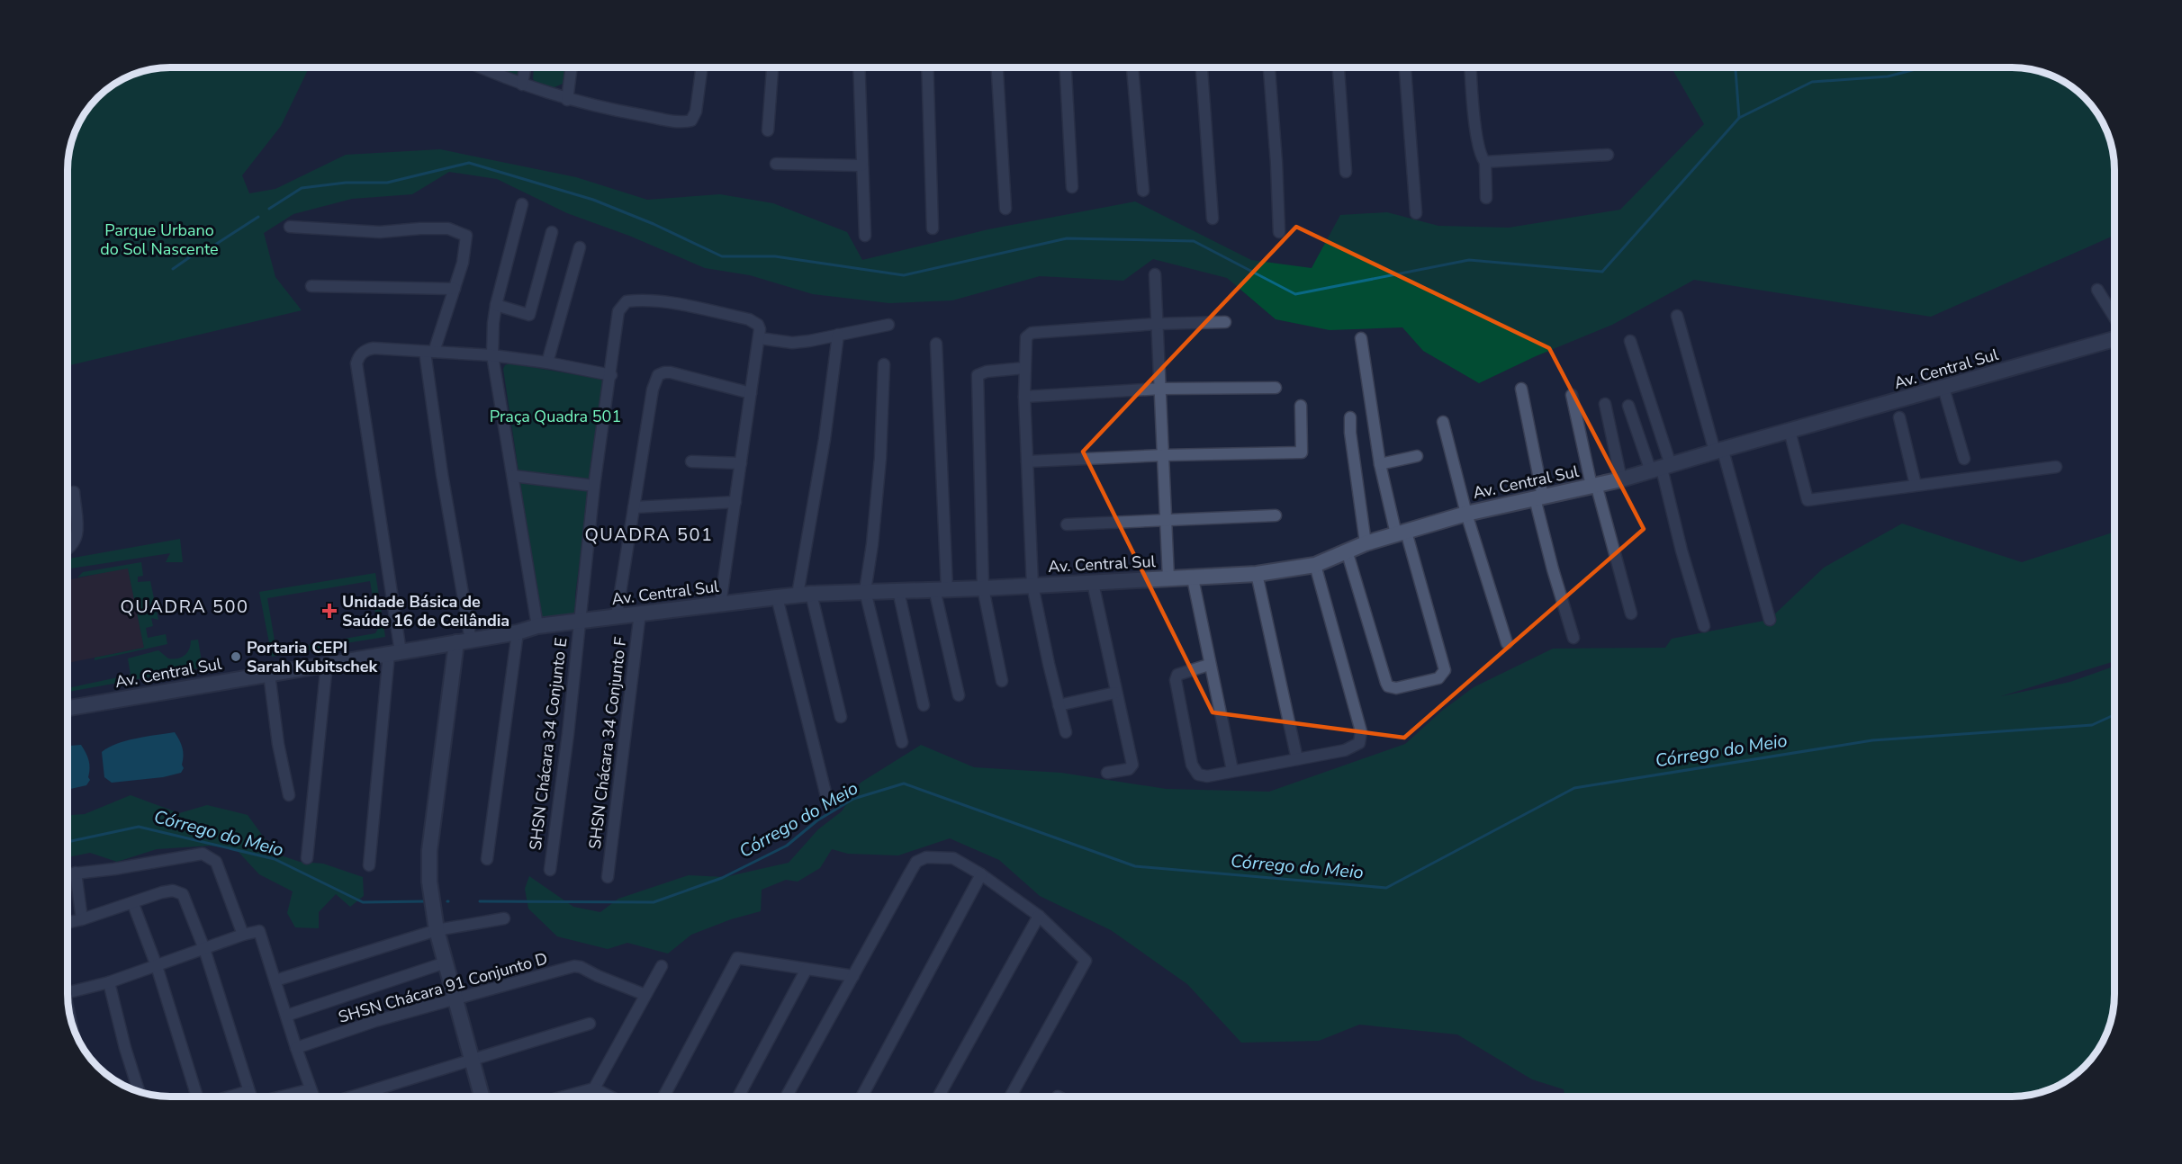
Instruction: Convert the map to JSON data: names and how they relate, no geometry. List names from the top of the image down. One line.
{"streets":{"street":["Av. Central Sul","SHSN Chácara 34 Conjunto F","SHSN Chácara 34 Conjunto E","SHSN Chácara 91 Conjunto D"]},"crossings":[["Av. Central Sul","SHSN Chácara 34 Conjunto F"],["Av. Central Sul","SHSN Chácara 34 Conjunto E"]],"districts":["QUADRA 501","QUADRA 500"],"water":["Córrego do Meio"],"parks":["Parque Urbano do Sol Nascente","Praça Quadra 501"],"places":{"health":["Unidade Básica de Saúde 16 de Ceilândia"],"other":["Portaria CEPI Sarah Kubitschek"]}}
